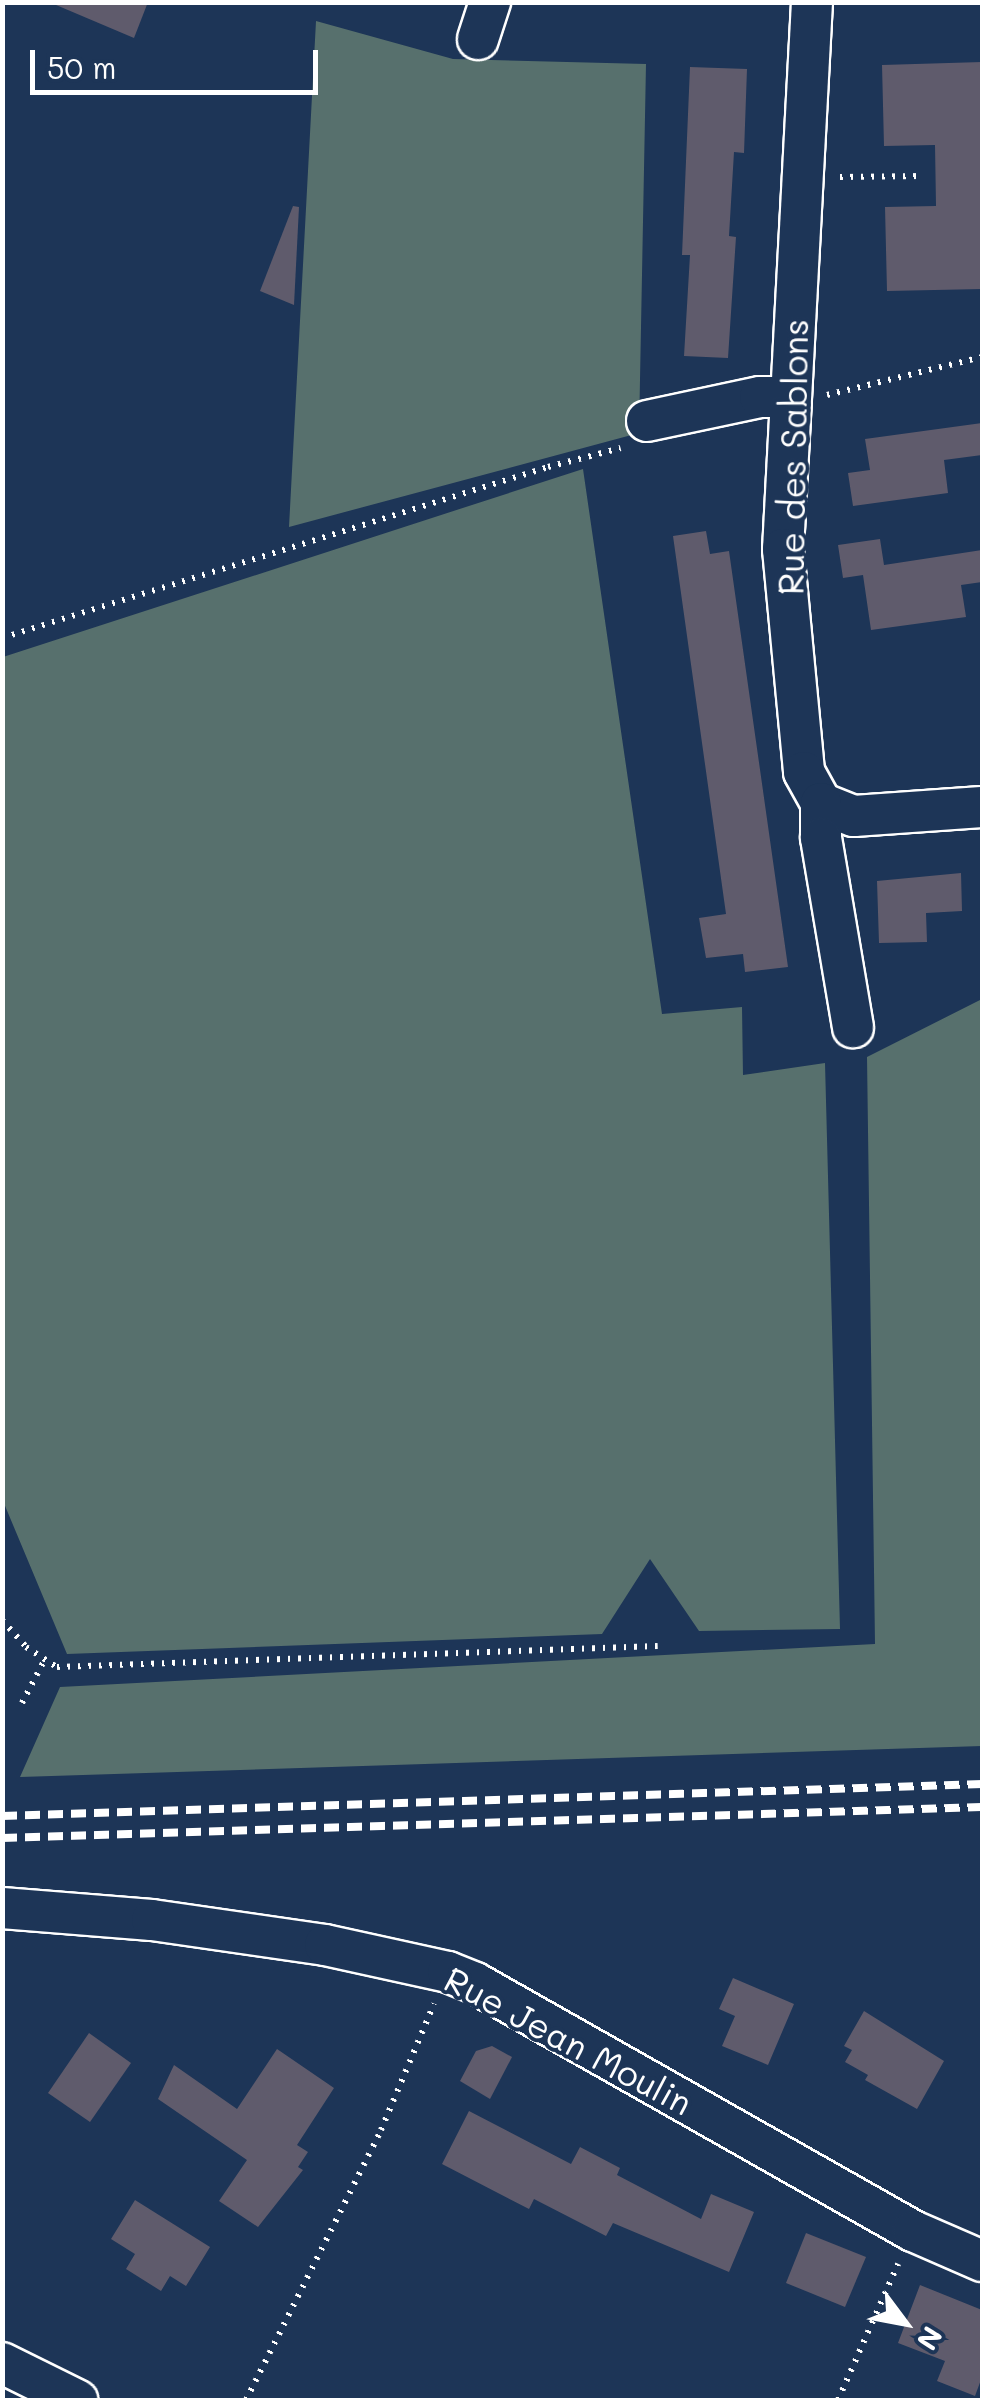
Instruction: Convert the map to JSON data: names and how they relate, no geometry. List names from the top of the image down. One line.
{"streets":{"street":["Rue des Sablons","Rue Jean Moulin"]},"scale_bar":"50 m","north":"bottom right"}
